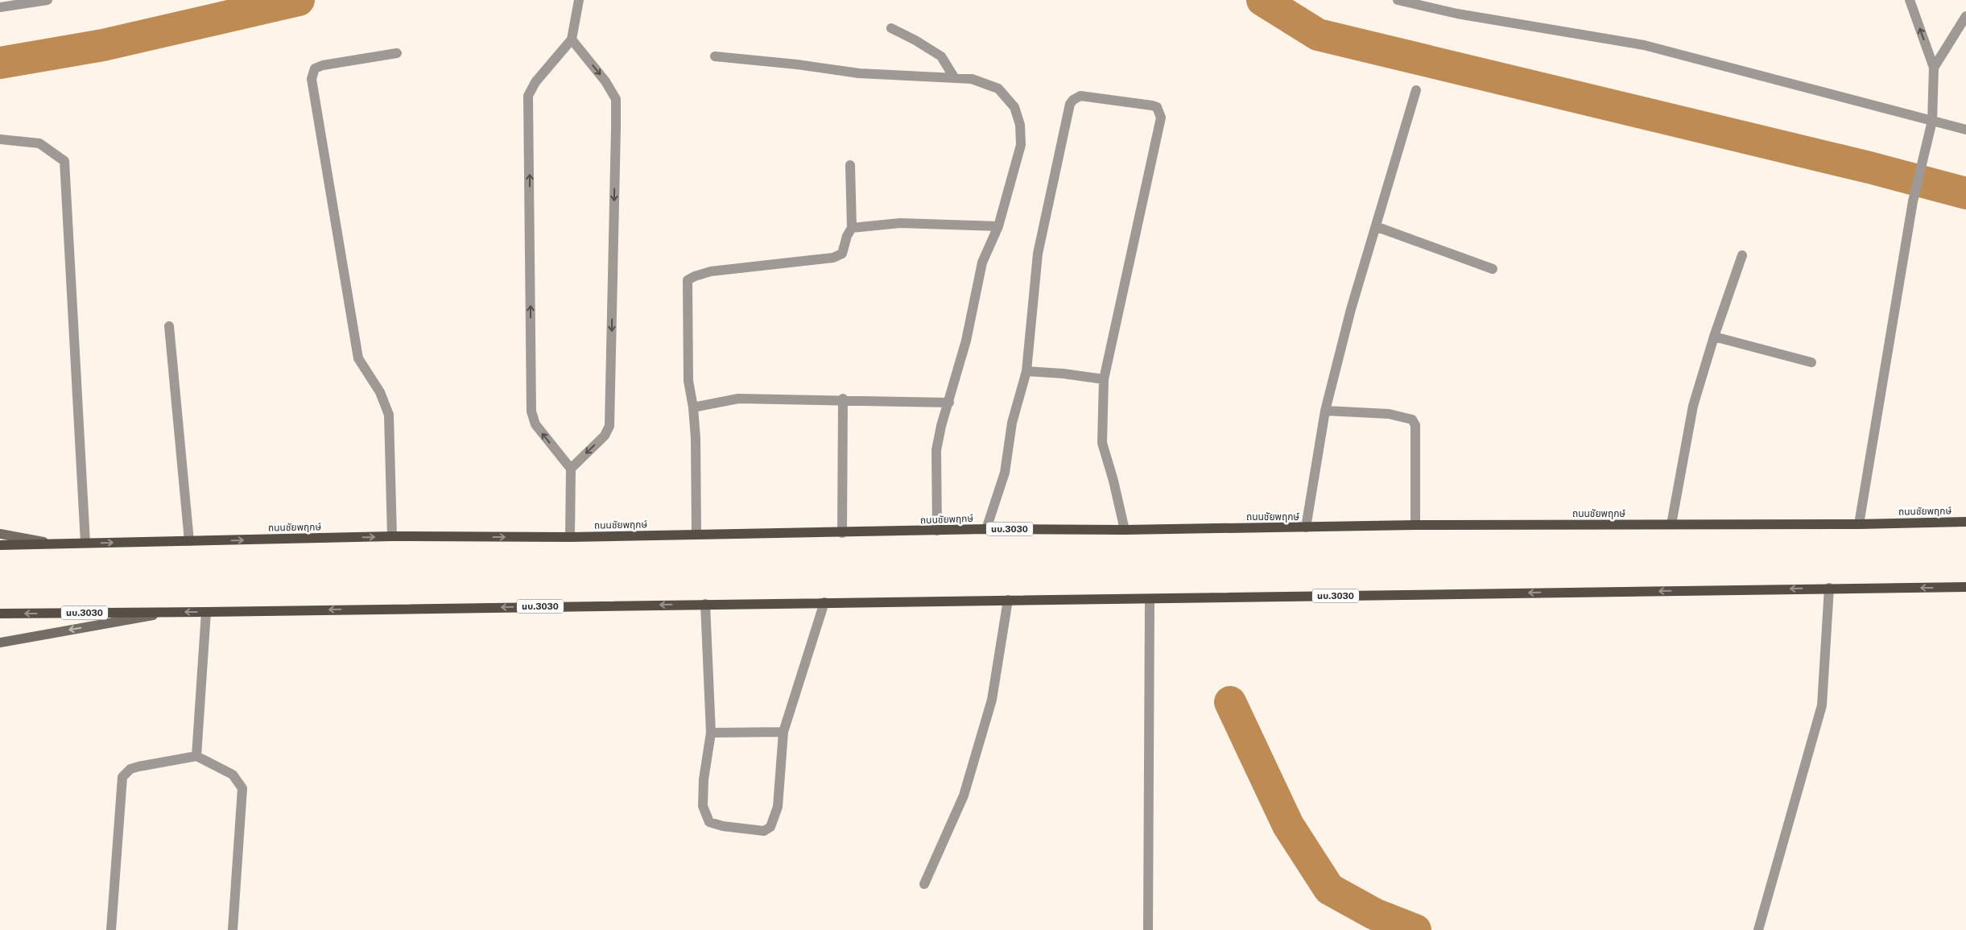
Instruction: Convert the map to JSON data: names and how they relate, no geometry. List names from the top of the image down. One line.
{"streets":{"main road":["ถนนชัยพฤกษ์","นบ.3030"]}}
